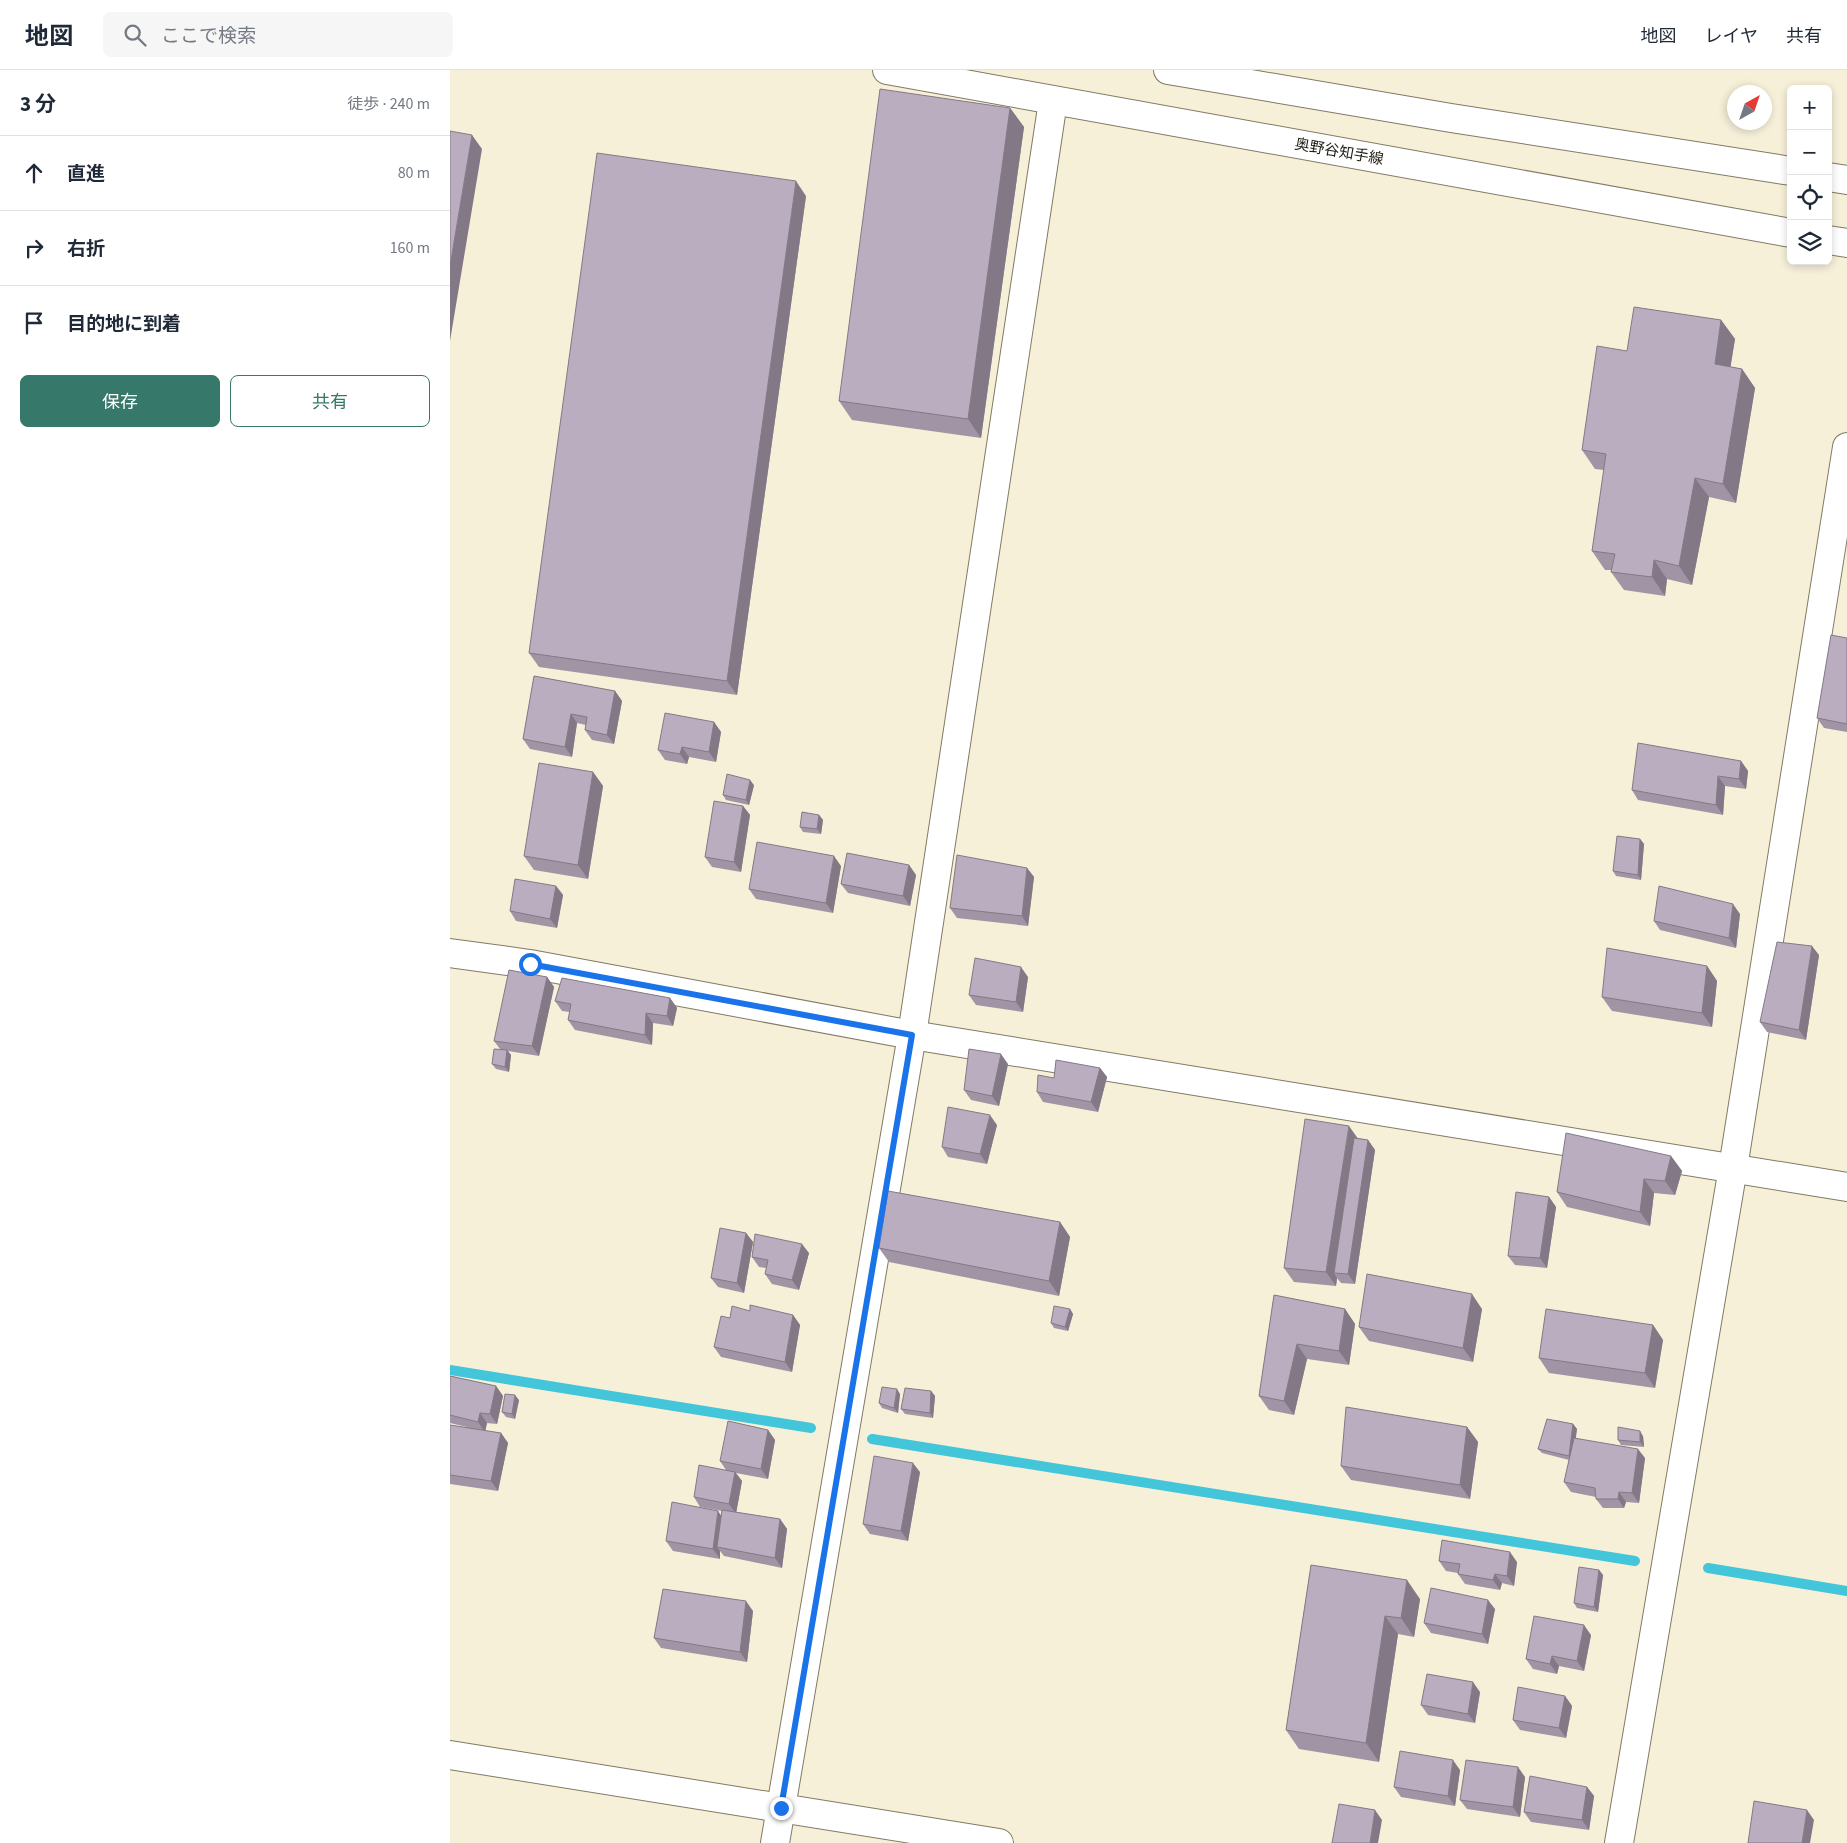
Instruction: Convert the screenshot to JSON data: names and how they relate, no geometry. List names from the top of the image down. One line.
{"streets":{"street":["奥野谷知手線"]},"north":"top right","page":{"header":"地図","search":"ここで検索","nav":["地図","レイヤ","共有"],"heading":["3 分","徒歩 · 240 m"],"map_buttons":["+","−"],"list":[["直進","80 m"],["右折","160 m"],"目的地に到着"],"buttons":["保存","共有"]}}
